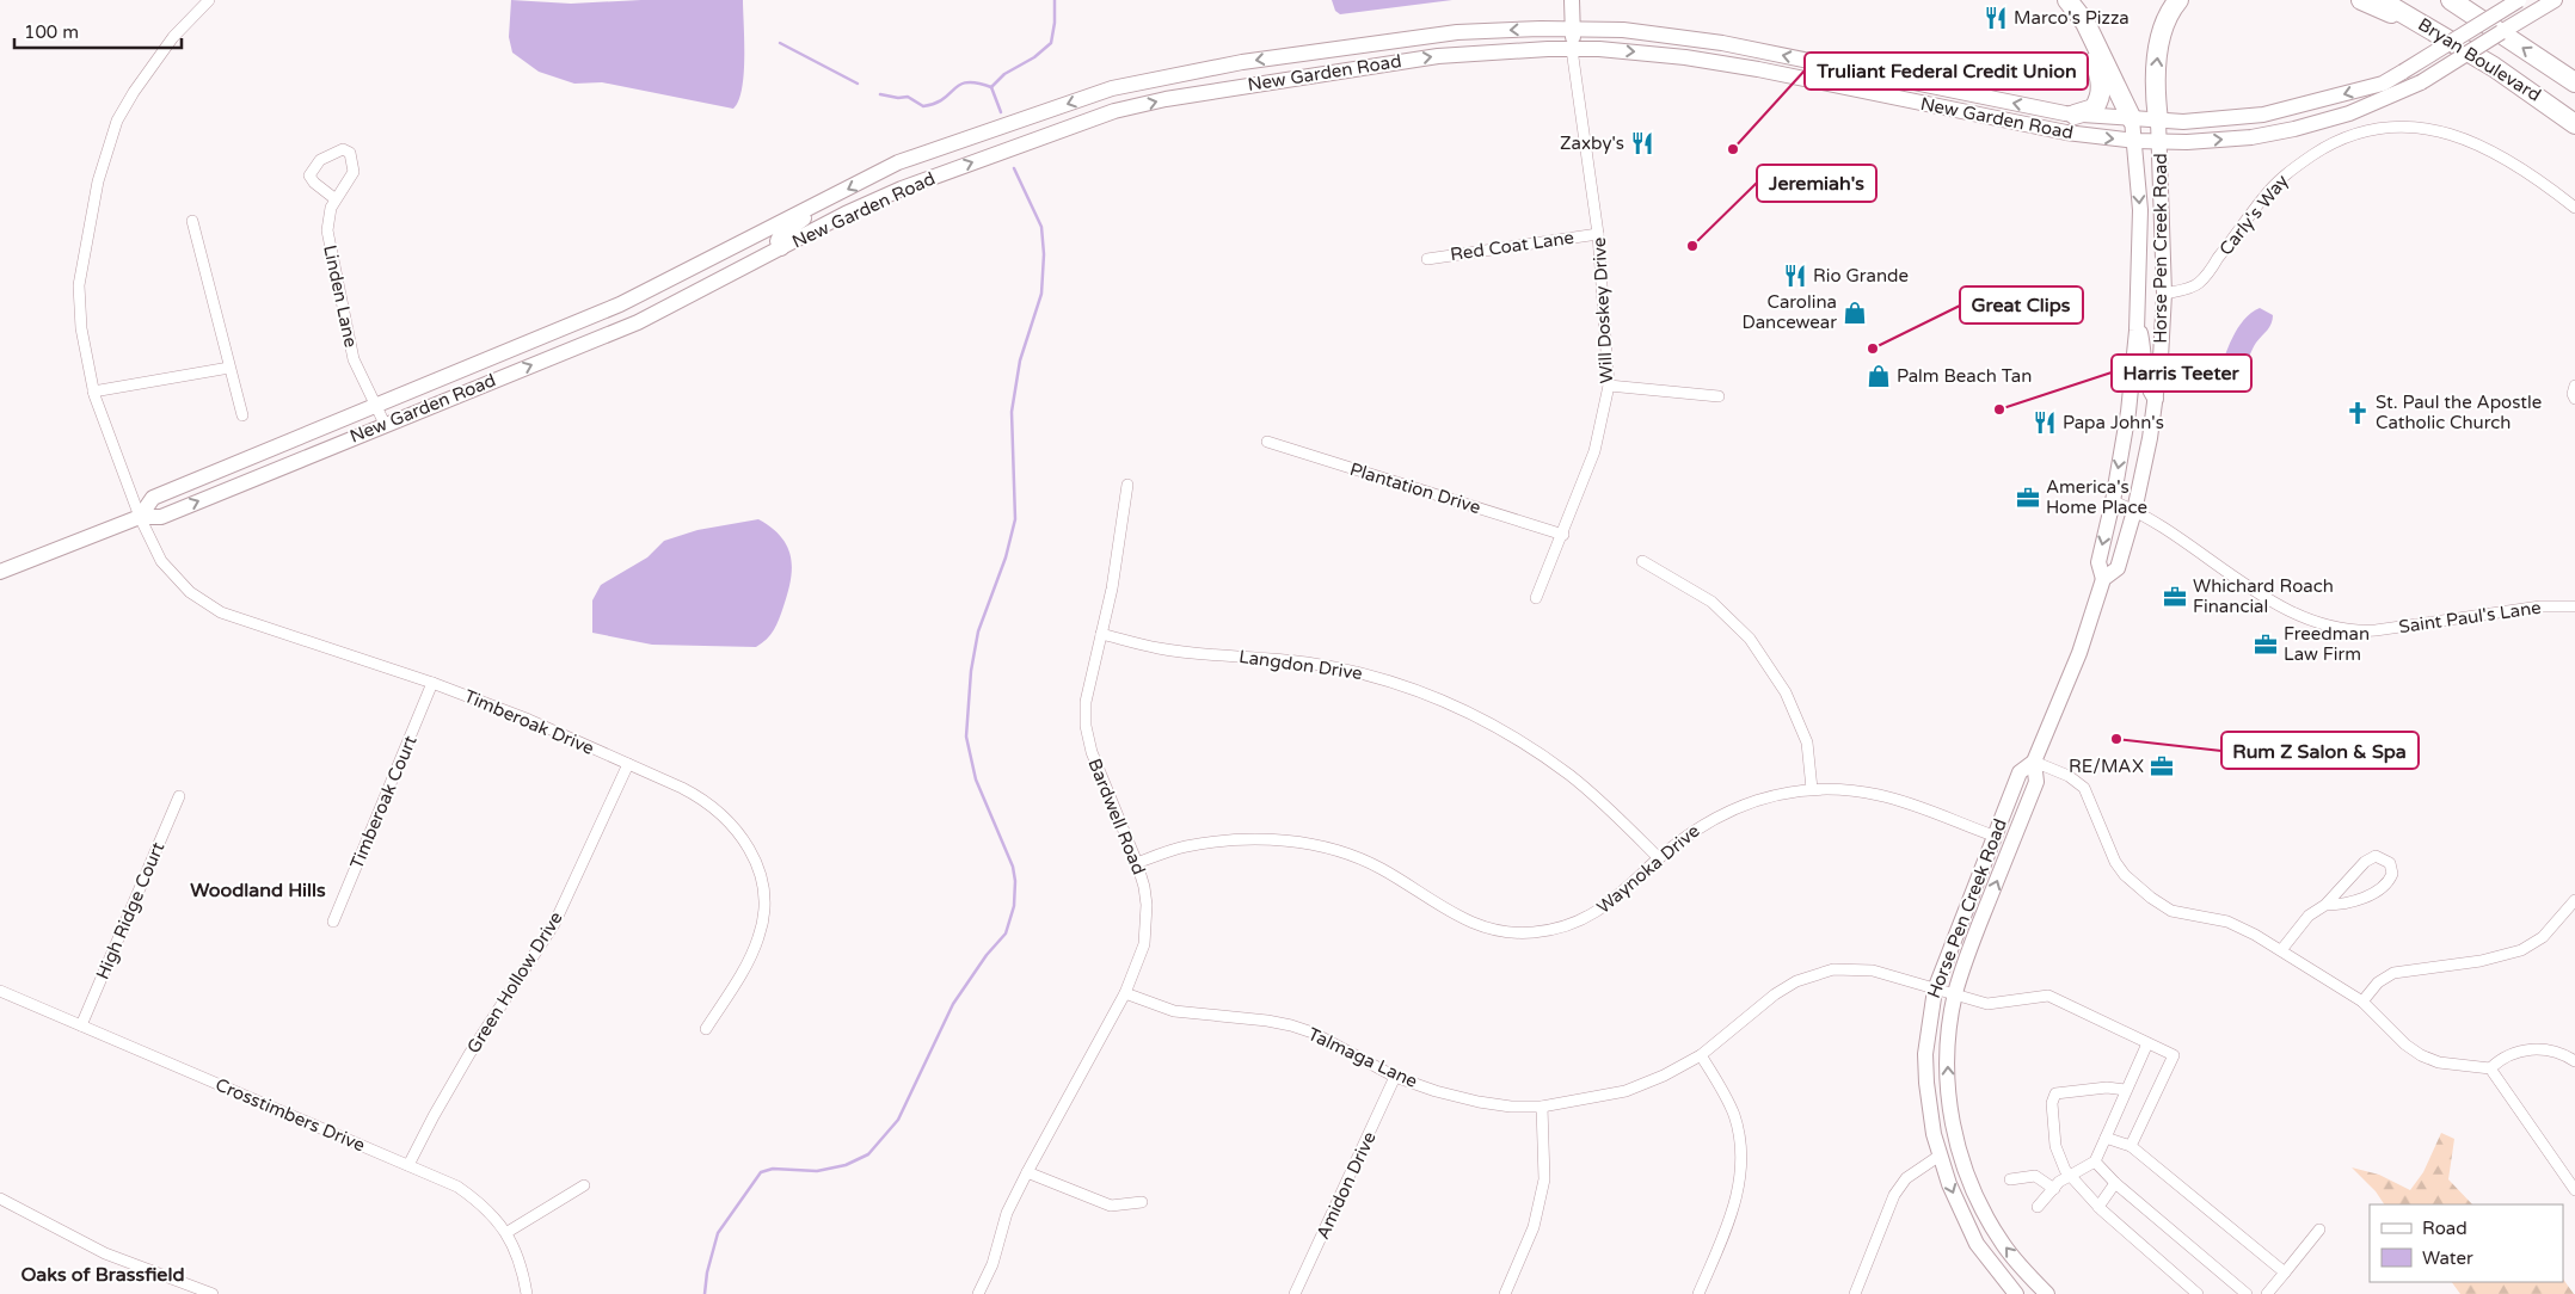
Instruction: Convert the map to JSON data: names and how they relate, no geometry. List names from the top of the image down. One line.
{"streets":{"highway":["Bryan Boulevard"],"main road":["New Garden Road","Horse Pen Creek Road"],"street":["Carly's Way","Red Coat Lane","Linden Lane","Will Doskey Drive","Plantation Drive","Saint Paul's Lane","Langdon Drive","Timberoak Drive","Timberoak Court","Bardwell Road","Waynoka Drive","High Ridge Court","Green Hollow Drive","Talmaga Lane","Crosstimbers Drive","Amidon Drive"]},"crossings":[["New Garden Road","Horse Pen Creek Road"],["New Garden Road","Linden Lane"],["New Garden Road","Will Doskey Drive"],["New Garden Road","Timberoak Drive"],["Carly's Way","Horse Pen Creek Road"],["Red Coat Lane","Will Doskey Drive"],["Horse Pen Creek Road","Saint Paul's Lane"],["Horse Pen Creek Road","Waynoka Drive"],["Horse Pen Creek Road","Talmaga Lane"],["Will Doskey Drive","Plantation Drive"],["Langdon Drive","Bardwell Road"],["Langdon Drive","Waynoka Drive"],["Timberoak Drive","Timberoak Court"],["Timberoak Drive","Green Hollow Drive"],["Bardwell Road","Waynoka Drive"],["Bardwell Road","Talmaga Lane"],["High Ridge Court","Crosstimbers Drive"],["Green Hollow Drive","Crosstimbers Drive"],["Talmaga Lane","Amidon Drive"]],"districts":["Woodland Hills","Oaks of Brassfield"],"places":{"restaurant":["Marco's Pizza","Zaxby's","Rio Grande","Papa John's"],"other":["Truliant Federal Credit Union","Jeremiah's","Great Clips","Harris Teeter","Rum Z Salon & Spa"],"shop":["Carolina Dancewear","Palm Beach Tan"],"church":["St. Paul the Apostle Catholic Church"],"office":["America's Home Place","Whichard Roach Financial","Freedman Law Firm","RE/MAX"]},"legend":["Road","Water"],"scale_bar":"100 m"}
